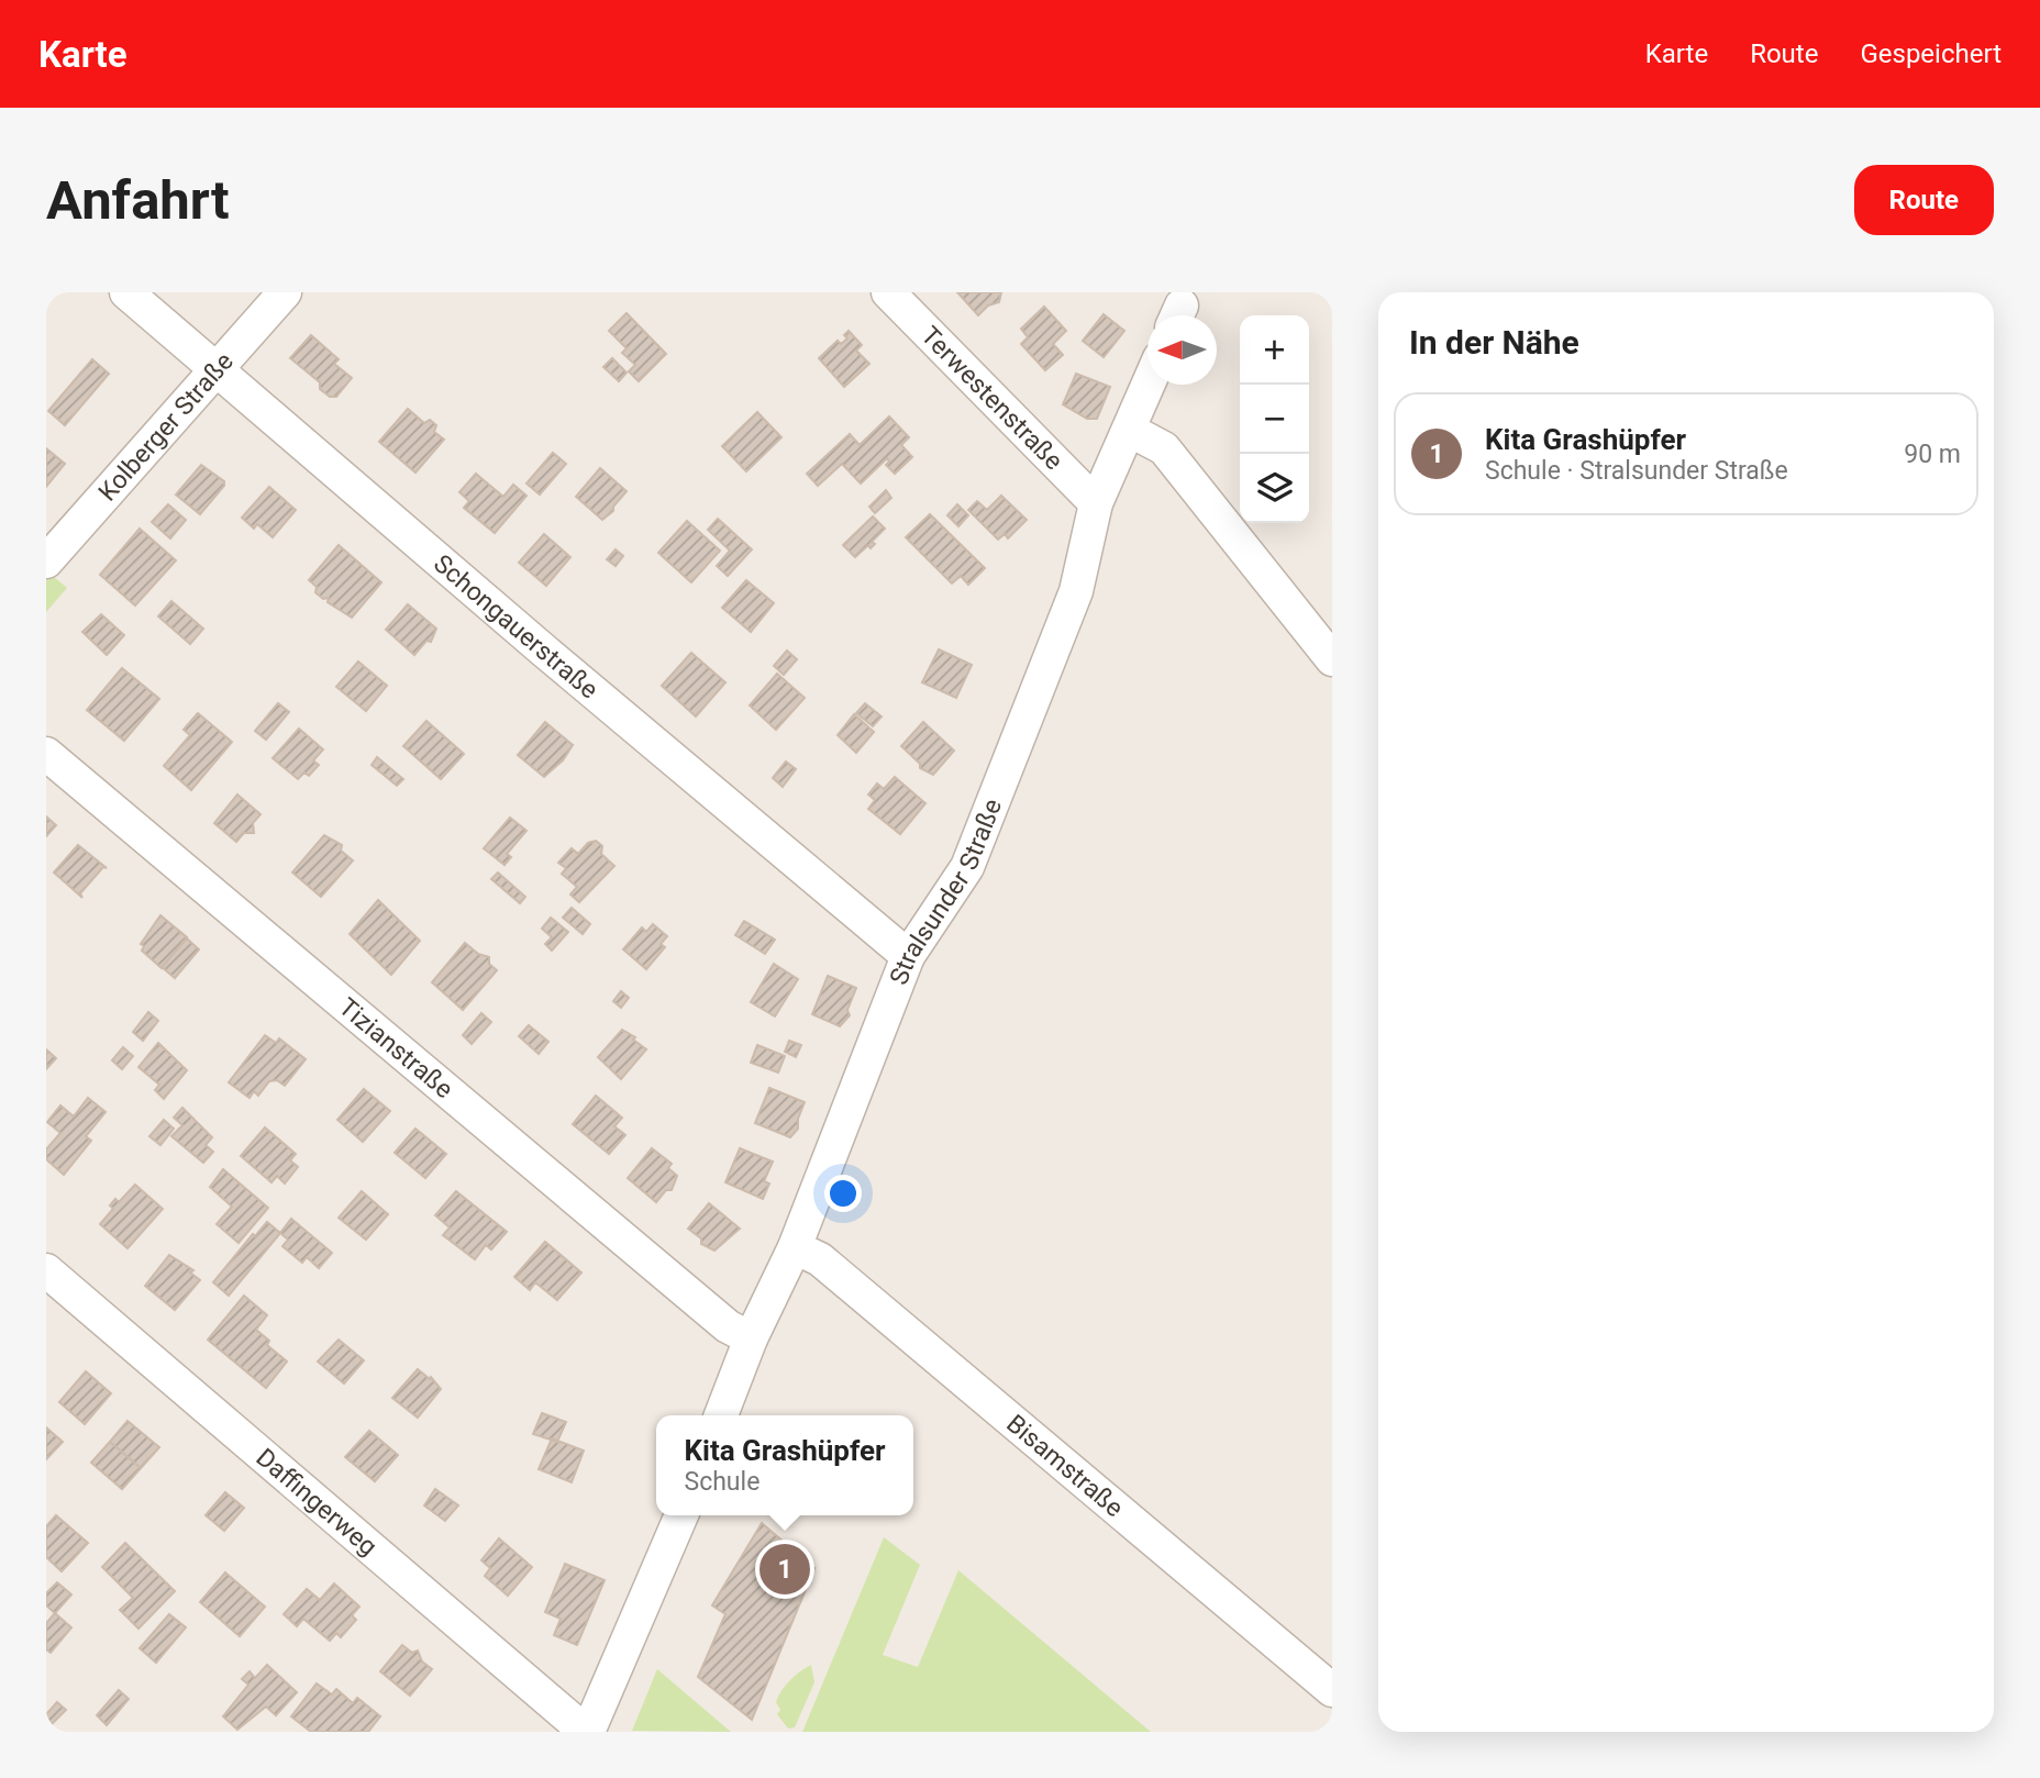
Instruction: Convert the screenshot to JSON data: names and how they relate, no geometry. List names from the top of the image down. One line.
{"streets":{"street":["Terwestenstraße","Kolberger Straße","Schongauerstraße","Stralsunder Straße","Tizianstraße","Bisamstraße","Daffingerweg"]},"crossings":[["Terwestenstraße","Stralsunder Straße"],["Kolberger Straße","Schongauerstraße"],["Schongauerstraße","Stralsunder Straße"],["Stralsunder Straße","Tizianstraße"],["Stralsunder Straße","Bisamstraße"]],"north":"left","page":{"header":"Karte","nav":["Karte","Route","Gespeichert"],"buttons":"Route","title":"Anfahrt","heading":"In der Nähe","map_buttons":["+","−"],"list":[{"mark":"1","name":"Kita Grashüpfer","note":"Schule · Stralsunder Straße","value":"90 m"}],"popup":["Kita Grashüpfer","Schule"],"pins":"1"}}
